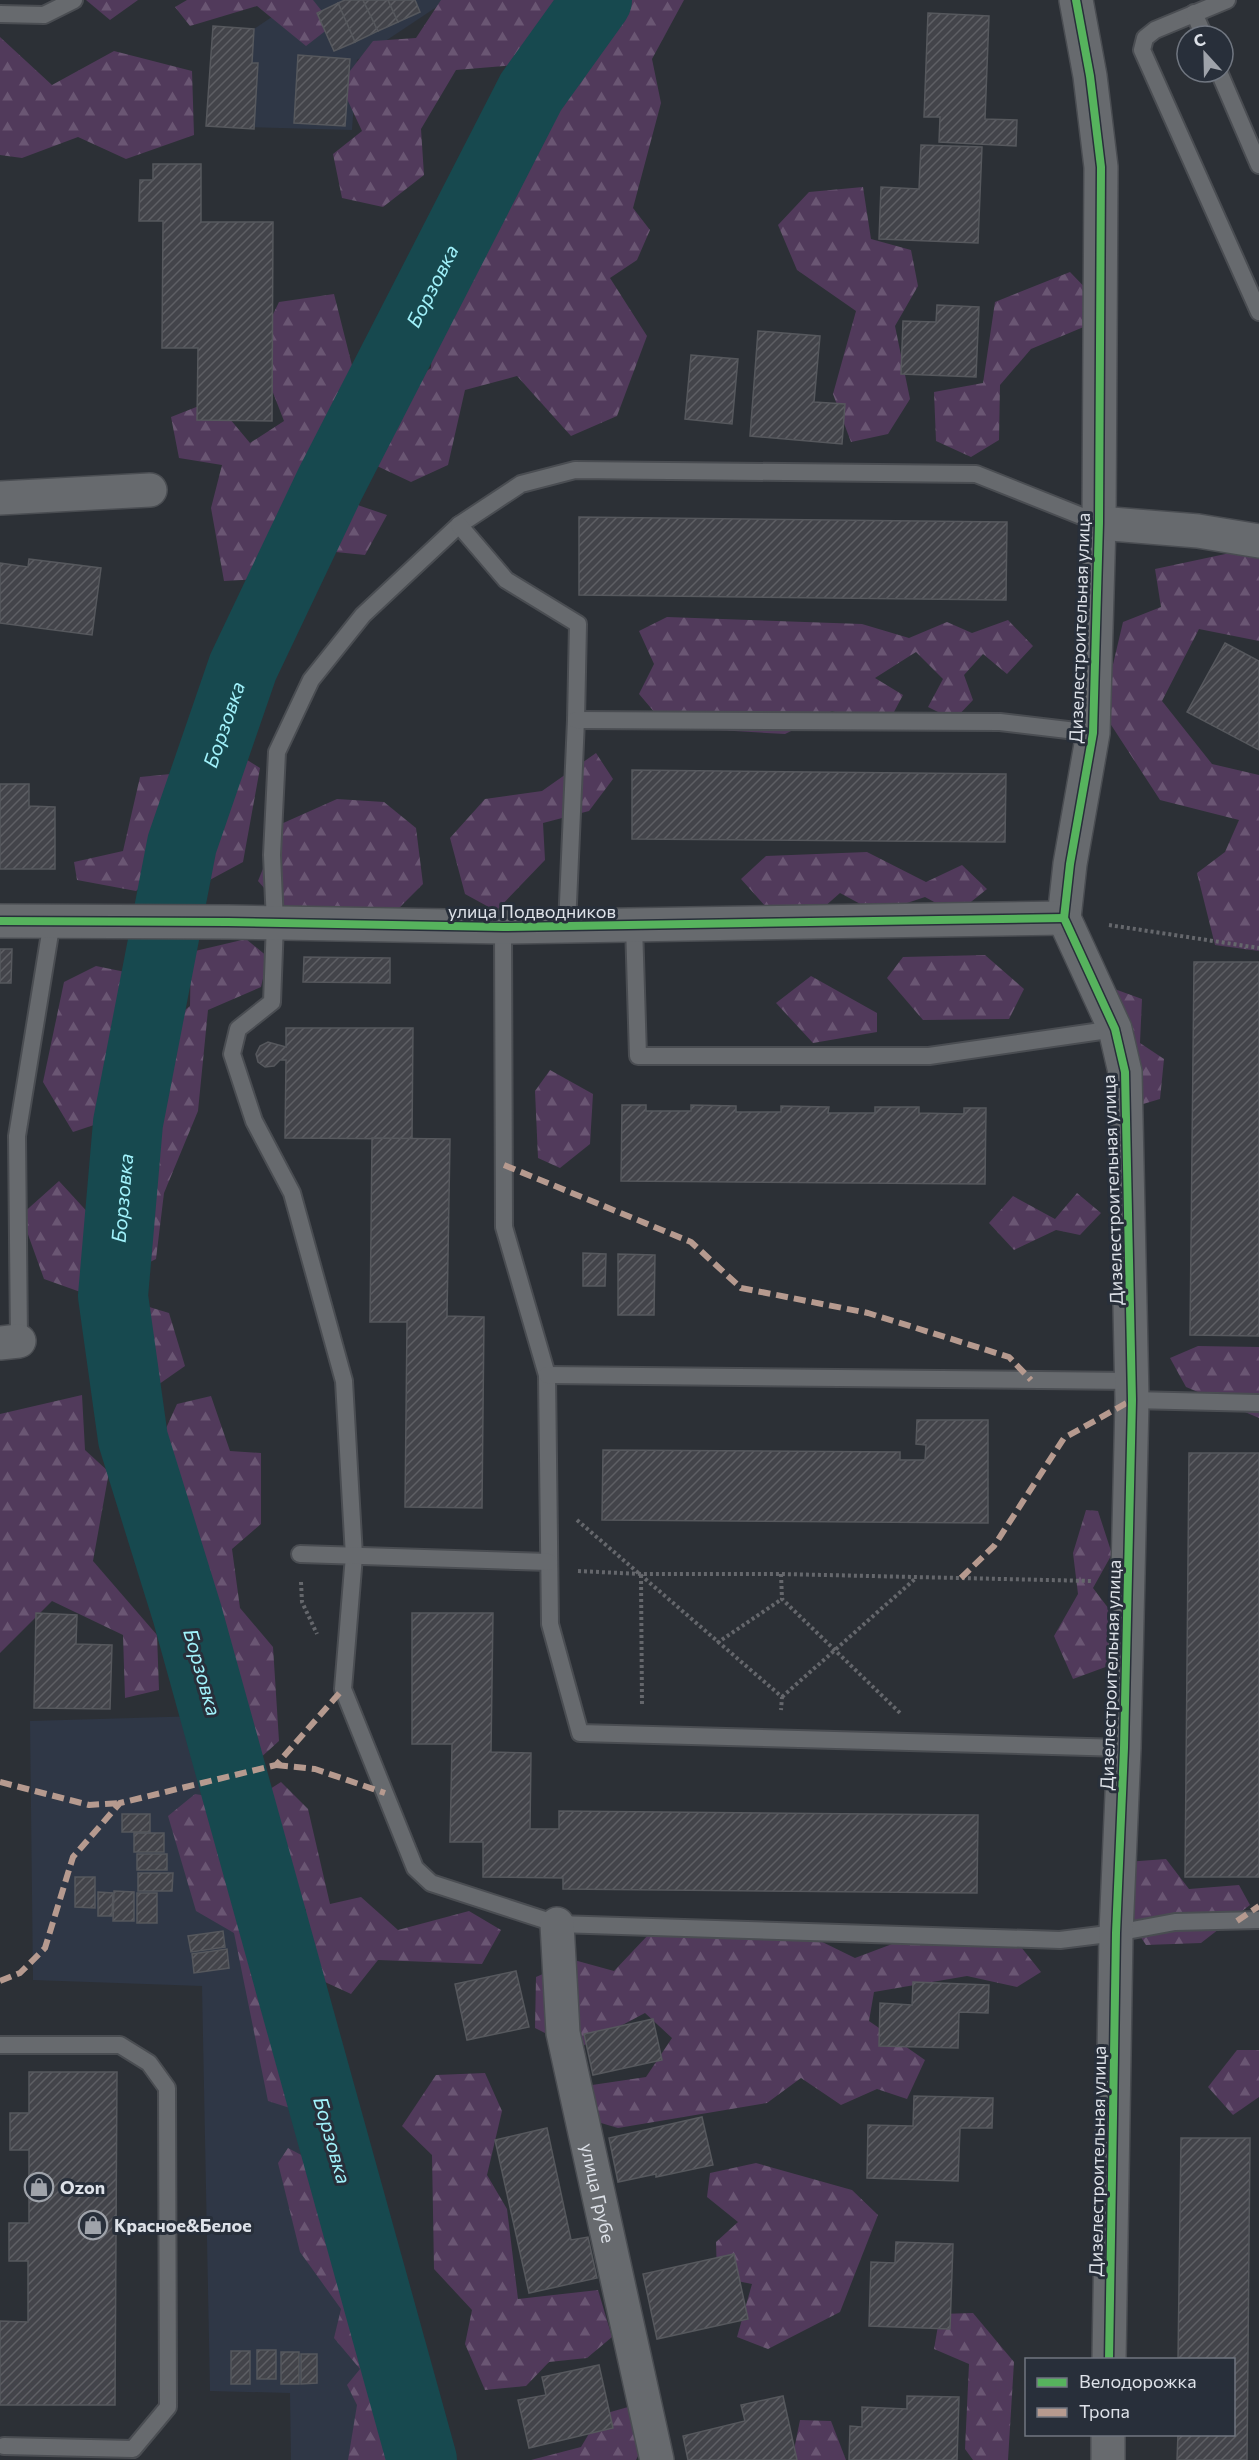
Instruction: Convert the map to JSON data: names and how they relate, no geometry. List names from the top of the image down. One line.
{"streets":{"street":["Дизелестроительная улица","улица Подводников","улица Грубе"]},"crossings":[["Дизелестроительная улица","улица Подводников"]],"water":["Борзовка"],"places":{"shop":["Ozon","Красное&Белое"]},"legend":["Велодорожка","Тропа"],"north":"top"}
